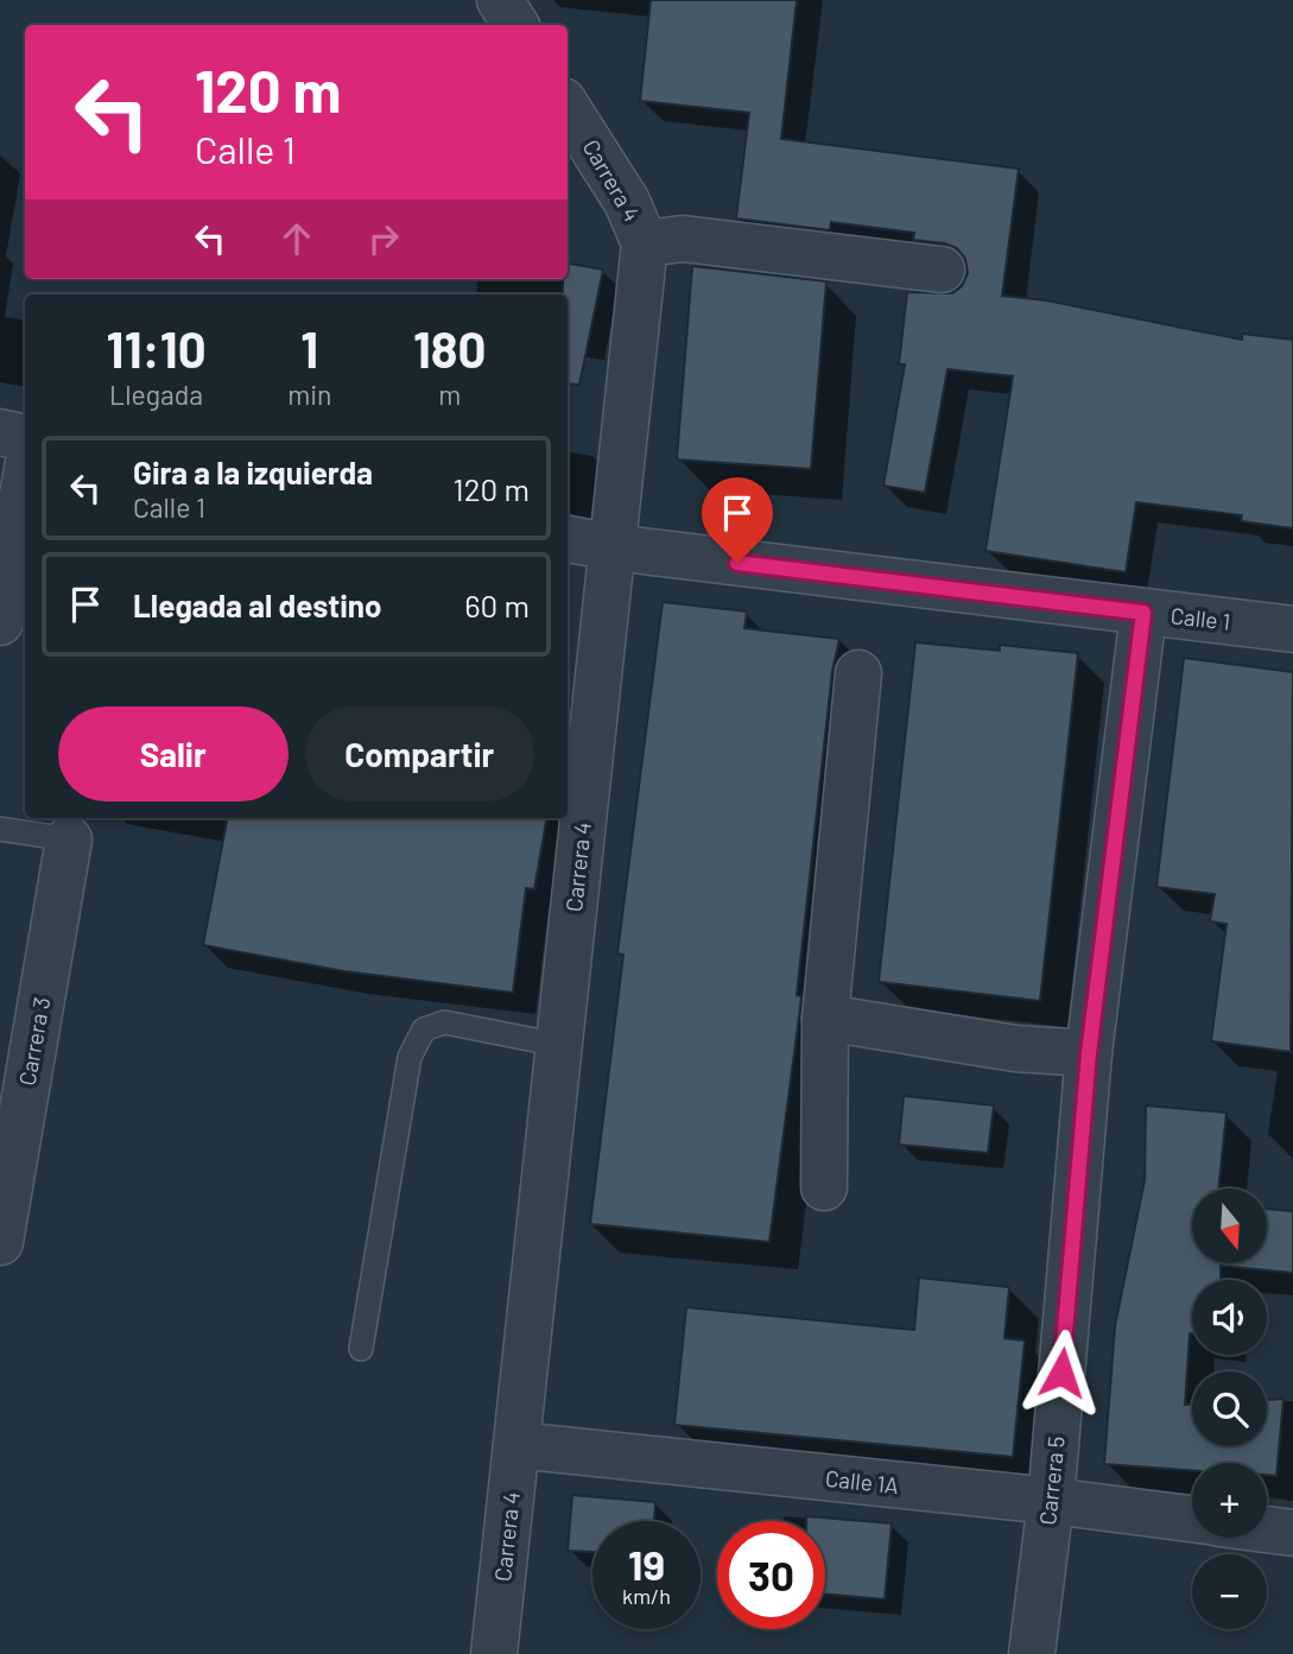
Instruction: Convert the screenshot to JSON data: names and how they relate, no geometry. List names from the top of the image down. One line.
{"streets":{"street":["Carrera 4","Calle 1","Carrera 3","Carrera 5","Calle 1A"]},"crossings":[["Carrera 4","Calle 1"],["Carrera 4","Calle 1A"],["Calle 1","Carrera 5"],["Carrera 5","Calle 1A"]],"north":"bottom","page":{"turn":["120 m","Calle 1"],"eta":["11:10","Llegada","1","min","180","m"],"list":[{"name":"Gira a la izquierda","note":"Calle 1","value":"120 m"},{"name":"Llegada al destino","value":"60 m"}],"buttons":["Salir","Compartir"],"map_buttons":["+","−"],"speed":"19 km/h","limit":"30"}}
